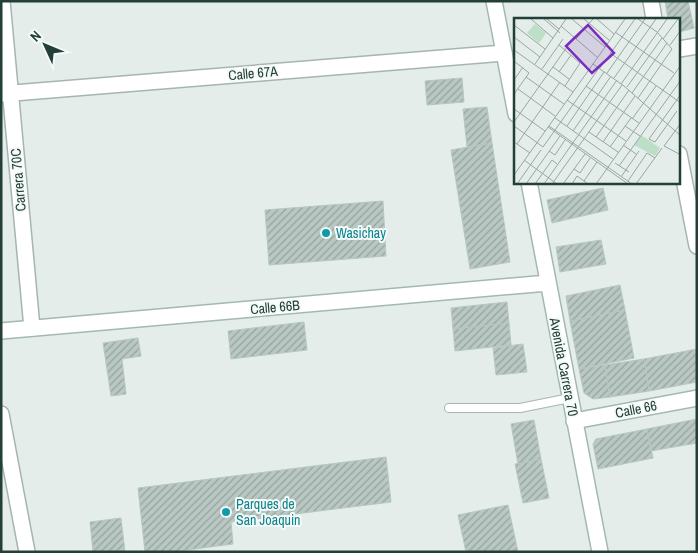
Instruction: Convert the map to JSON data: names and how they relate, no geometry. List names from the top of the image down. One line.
{"streets":{"street":["Calle 67A","Carrera 70C","Calle 66B","Avenida Carrera 70","Calle 66"]},"crossings":[["Calle 67A","Carrera 70C"],["Carrera 70C","Calle 66B"],["Calle 66B","Avenida Carrera 70"],["Avenida Carrera 70","Calle 66"]],"places":["Wasichay","Parques de San Joaquin"],"north":"top left"}
